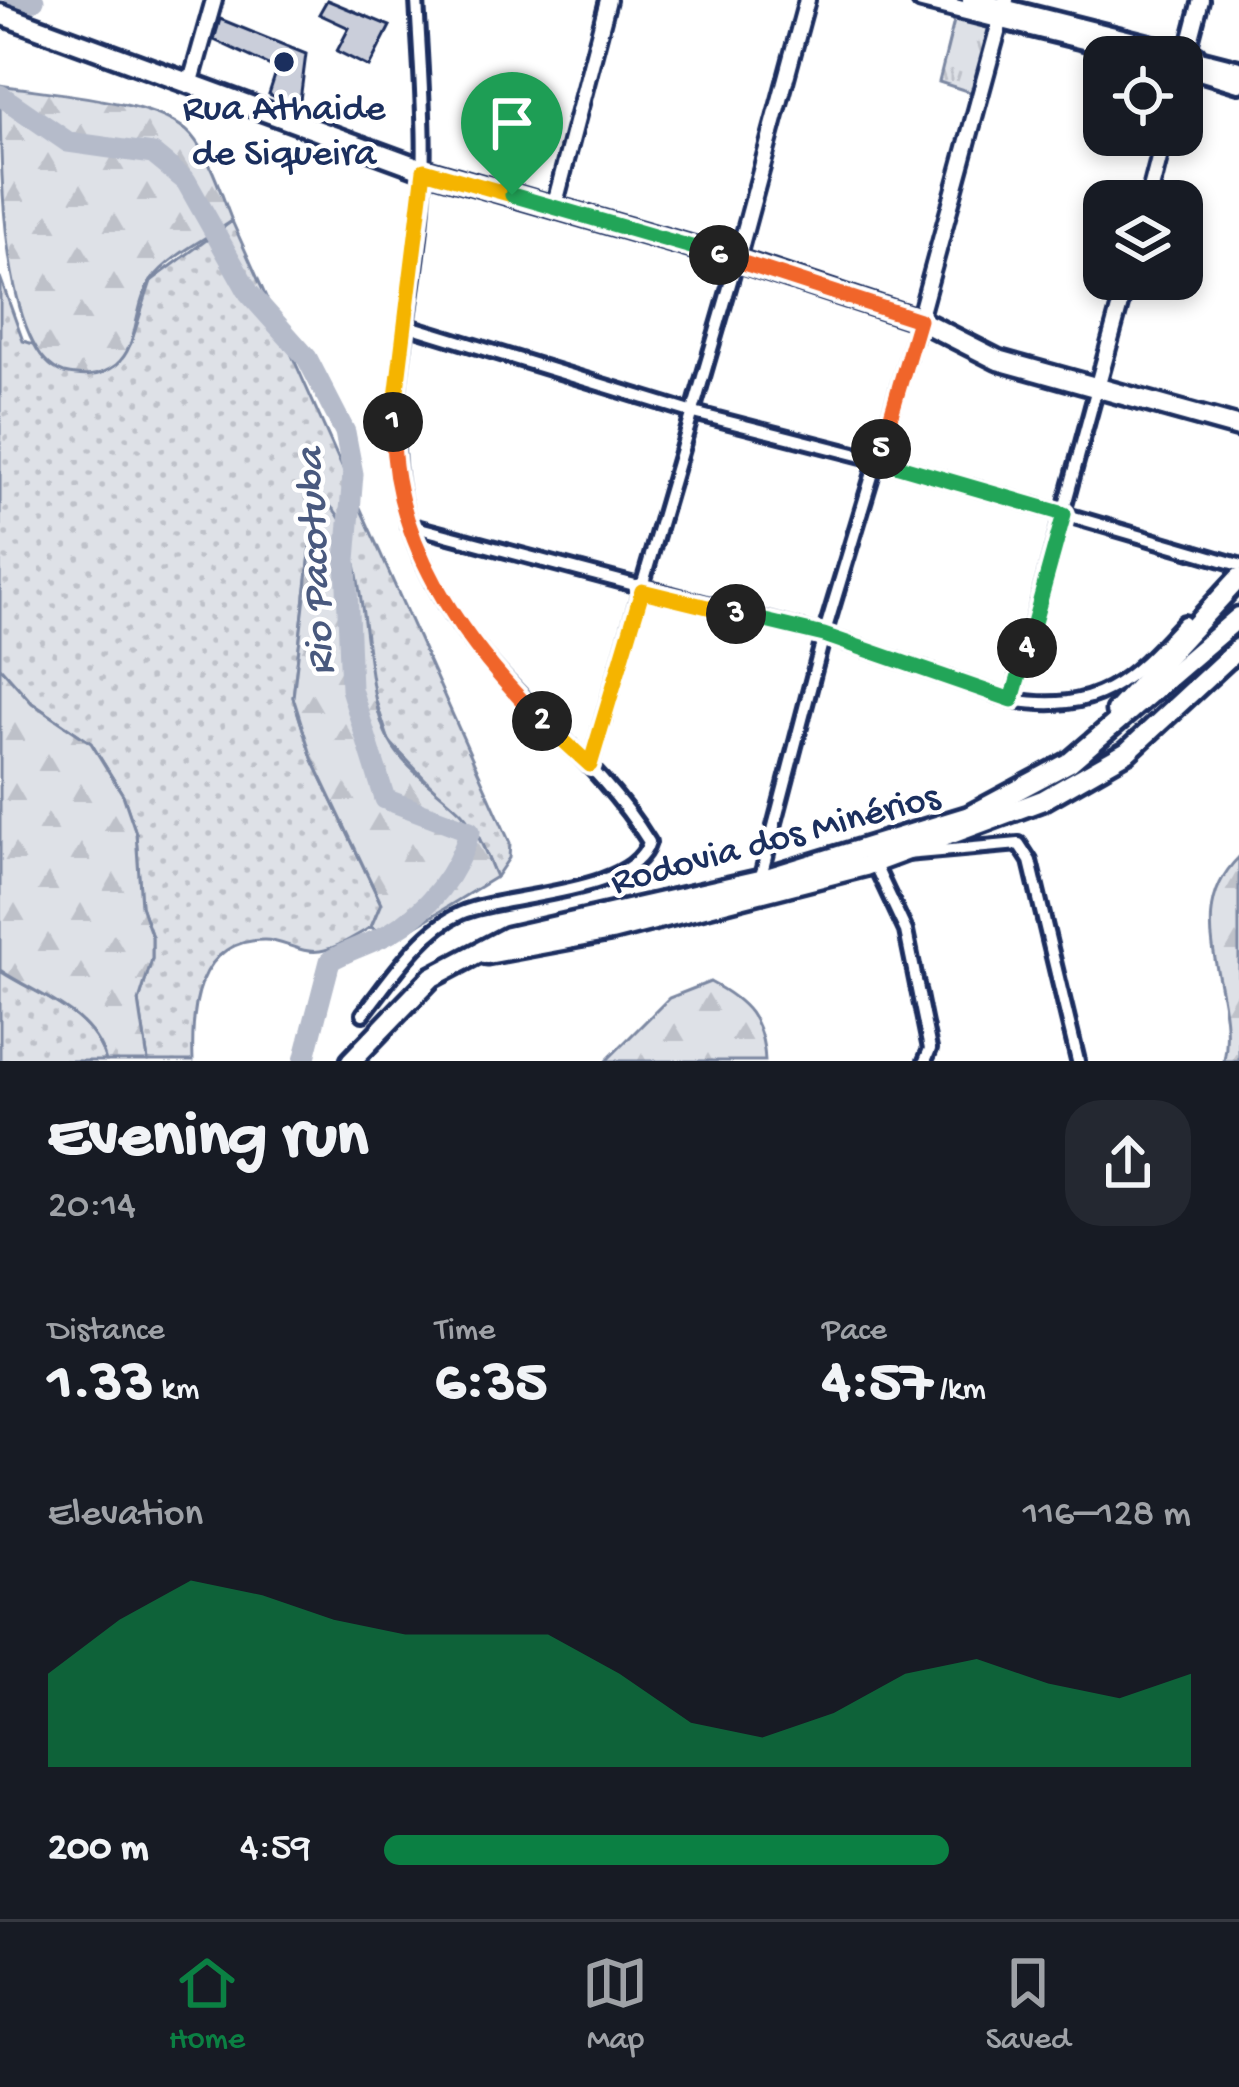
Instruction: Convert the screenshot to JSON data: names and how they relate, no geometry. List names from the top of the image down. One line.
{"streets":{"main road":["Rodovia dos Minérios"]},"water":["Rio Pacotuba"],"places":["Rua Athaide de Siqueira"],"page":{"pins":["6","1","5","3","4","2"],"heading":["Evening run","20:14"],"stats":[["Distance","1.33 km"],["Time","6:35"],["Pace","4:57 /km"]],"chart":["Elevation","116–128 m"],"list":[{"name":"200 m","note":"4:59"}],"tabs":["Home","Map","Saved"]}}
